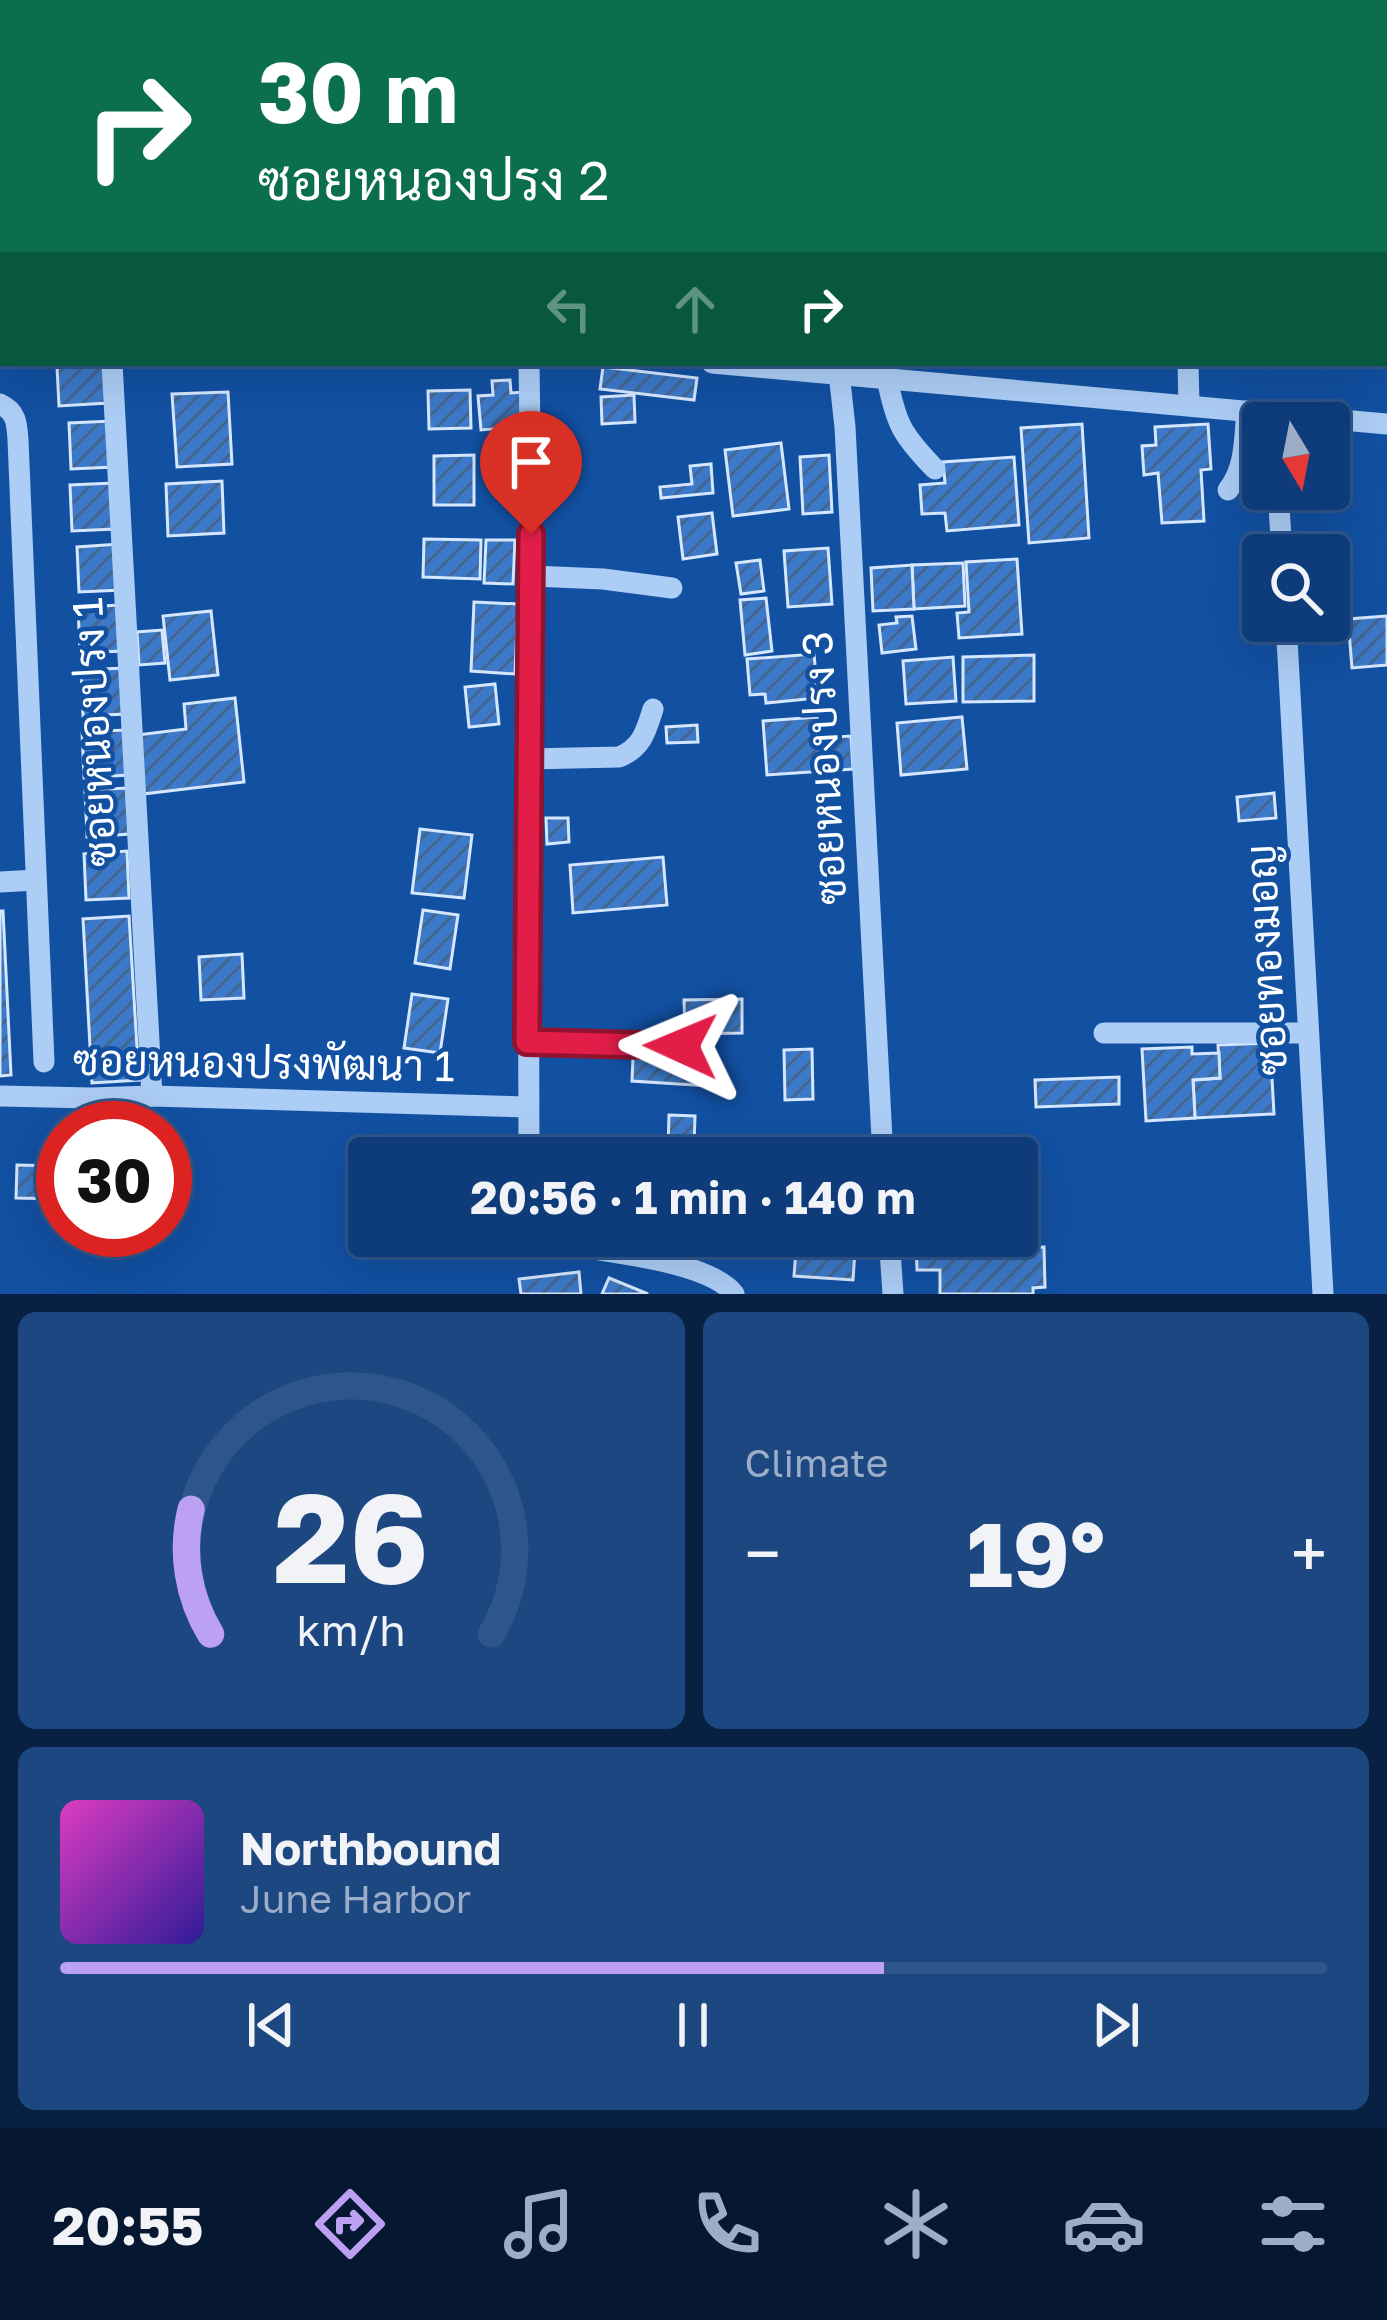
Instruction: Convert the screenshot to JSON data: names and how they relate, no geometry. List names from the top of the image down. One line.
{"streets":{"street":["ซอยหนองปรง 1","ซอยหนองปรง 3","ซอยทองมอญ","ซอยหนองปรงพัฒนา 1"]},"crossings":[["ซอยหนองปรง 1","ซอยหนองปรงพัฒนา 1"]],"north":"bottom","page":{"turn":["30 m","ซอยหนองปรง 2"],"limit":"30","trip":"20:56 · 1 min · 140 m","tile":"Climate","heat":["−","19°","+"],"song":["Northbound","June Harbor"],"tabs":"20:55","gauge":["26","km/h"]}}
